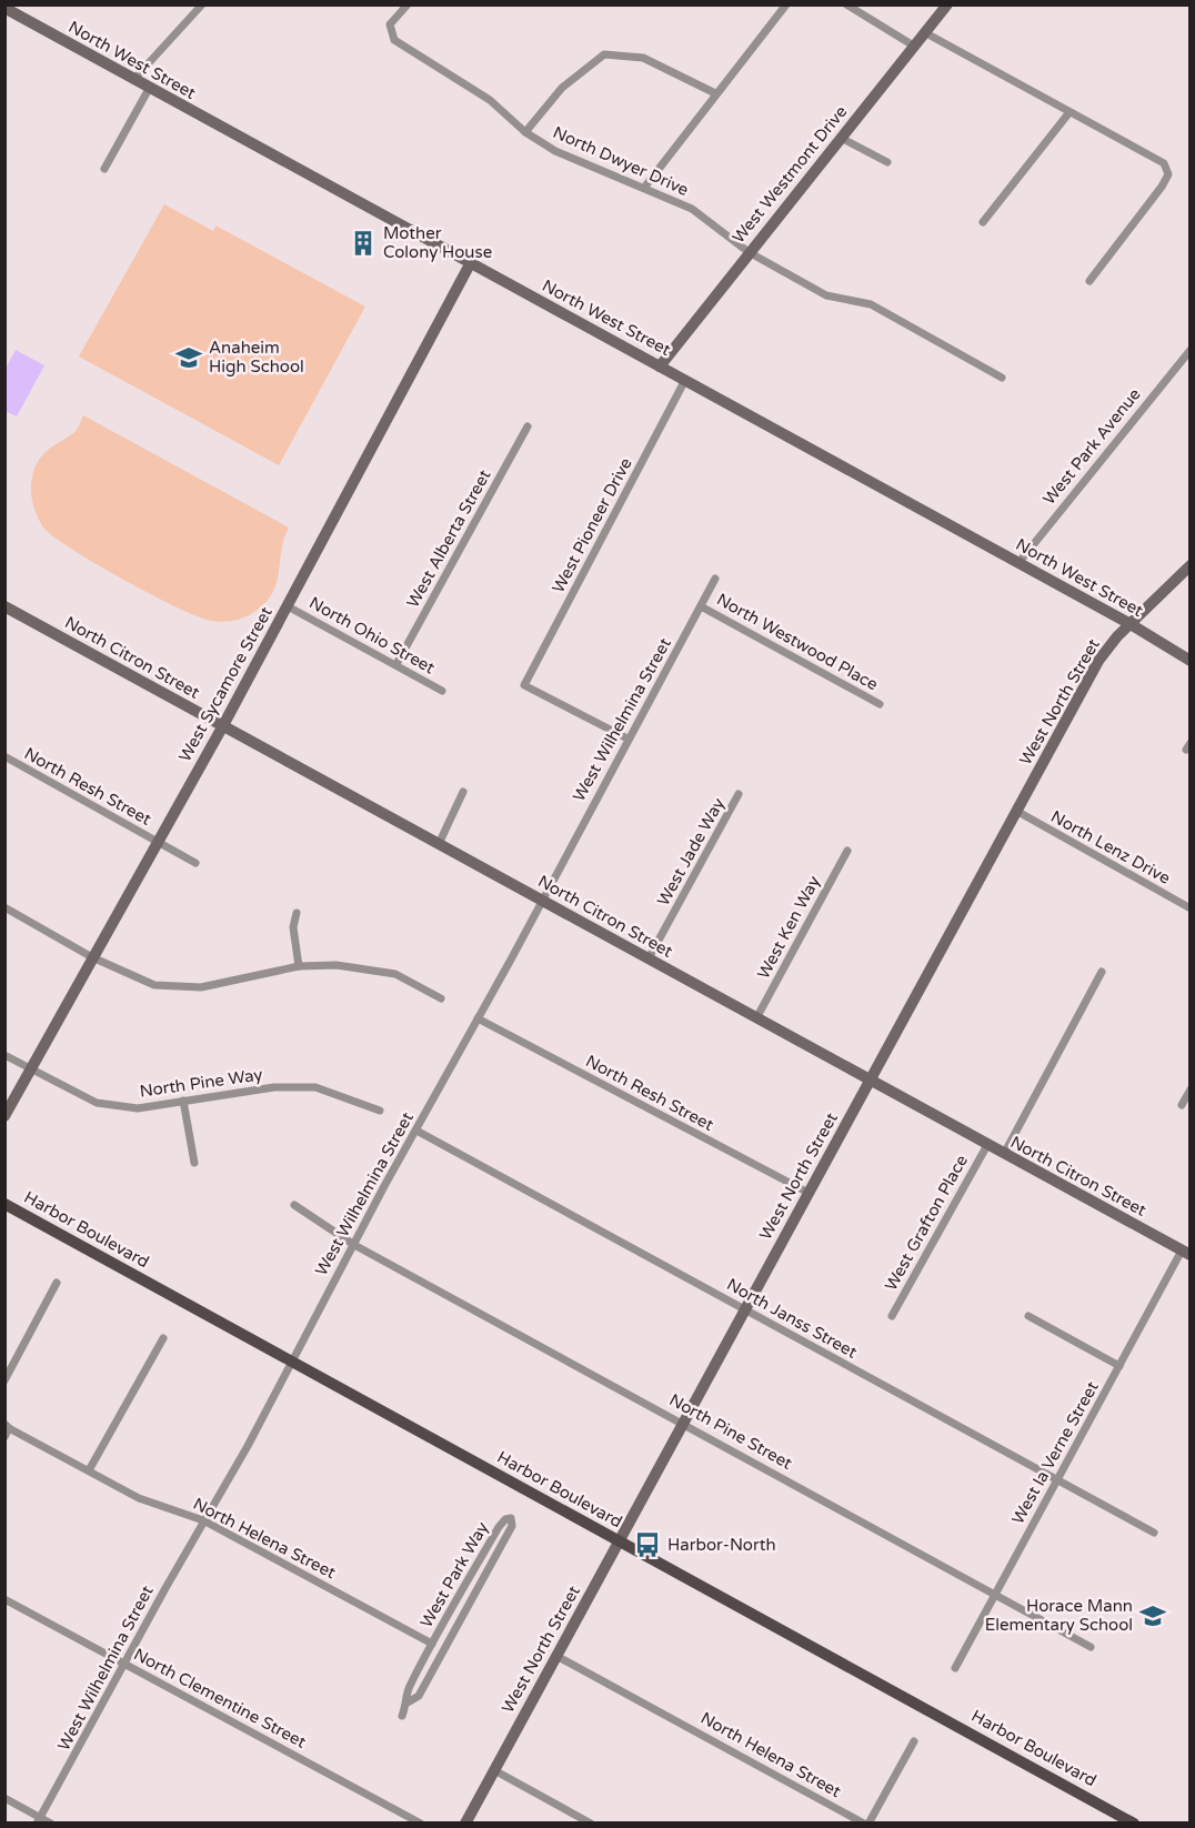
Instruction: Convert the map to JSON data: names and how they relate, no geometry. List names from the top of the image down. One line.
{"streets":{"main road":["Harbor Boulevard"],"street":["North West Street","North Dwyer Drive","West Westmont Drive","West Park Avenue","West Pioneer Drive","West Alberta Street","North Ohio Street","North Westwood Place","North Citron Street","West Sycamore Street","West North Street","West Wilhelmina Street","North Resh Street","North Lenz Drive","West Jade Way","West Ken Way","North Pine Way","West Grafton Place","North Janss Street","North Pine Street","West la Verne Street","North Helena Street","West Park Way","North Clementine Street"]},"crossings":[["North West Street","West Westmont Drive"],["North West Street","West Park Avenue"],["North West Street","West Pioneer Drive"],["North West Street","West Sycamore Street"],["North West Street","West North Street"],["North Dwyer Drive","West Westmont Drive"],["West Pioneer Drive","West Wilhelmina Street"],["West Alberta Street","North Ohio Street"],["North Ohio Street","West Sycamore Street"],["North Westwood Place","West Wilhelmina Street"],["North Citron Street","West Sycamore Street"],["North Citron Street","West North Street"],["North Citron Street","West Wilhelmina Street"],["North Citron Street","West Jade Way"],["North Citron Street","West Ken Way"],["North Citron Street","West Grafton Place"],["North Citron Street","West la Verne Street"],["West Sycamore Street","North Resh Street"],["West Sycamore Street","North Pine Way"],["West North Street","North Resh Street"],["West North Street","North Lenz Drive"],["West North Street","Harbor Boulevard"],["West North Street","North Janss Street"],["West North Street","North Pine Street"],["West North Street","North Helena Street"],["West Wilhelmina Street","North Resh Street"],["West Wilhelmina Street","Harbor Boulevard"],["West Wilhelmina Street","North Janss Street"],["West Wilhelmina Street","North Pine Street"],["West Wilhelmina Street","North Helena Street"],["West Wilhelmina Street","North Clementine Street"],["North Janss Street","West la Verne Street"],["North Pine Street","West la Verne Street"],["North Helena Street","West Park Way"]],"places":{"building":["Mother Colony House"],"school or university":["Anaheim High School","Horace Mann Elementary School"],"bus stop":["Harbor-North"]}}
